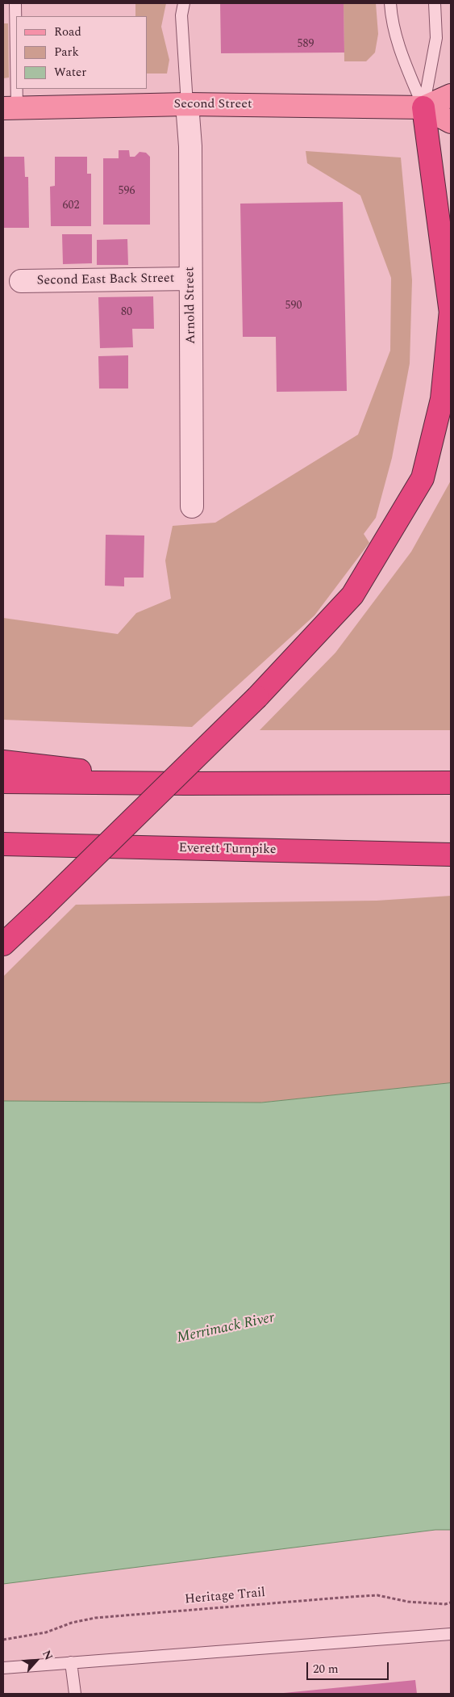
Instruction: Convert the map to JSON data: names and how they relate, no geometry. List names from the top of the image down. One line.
{"streets":{"highway":["Everett Turnpike"],"main road":["Second Street"],"street":["Second East Back Street","Arnold Street"],"path":["Heritage Trail"]},"crossings":[["Second Street","Arnold Street"],["Second East Back Street","Arnold Street"]],"water":["Merrimack River"],"house_numbers":["589","596","602","590","80"],"legend":["Road","Park","Water"],"scale_bar":"20 m","north":"top right"}
